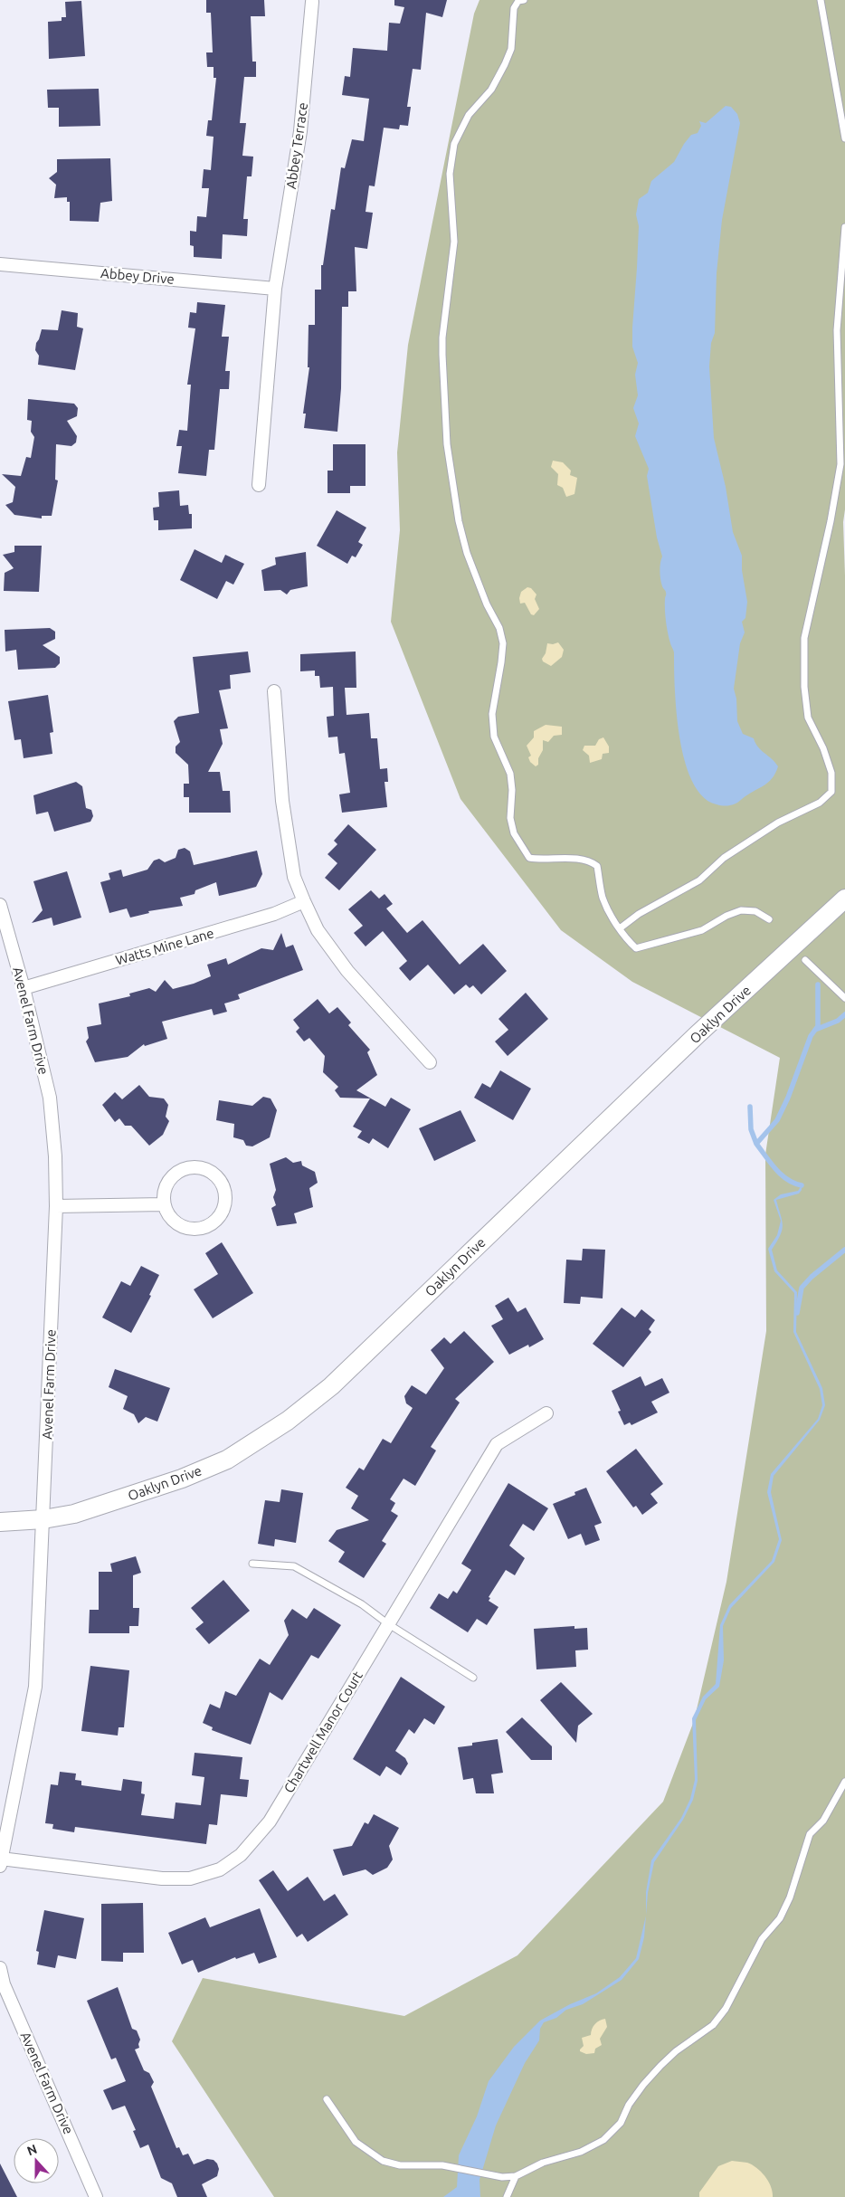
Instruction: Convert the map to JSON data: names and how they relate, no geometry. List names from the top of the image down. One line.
{"streets":{"street":["Abbey Terrace","Abbey Drive","Watts Mine Lane","Oaklyn Drive","Avenel Farm Drive","Chartwell Manor Court"]},"crossings":[["Abbey Terrace","Abbey Drive"],["Watts Mine Lane","Avenel Farm Drive"],["Oaklyn Drive","Avenel Farm Drive"],["Avenel Farm Drive","Chartwell Manor Court"]],"north":"top"}
